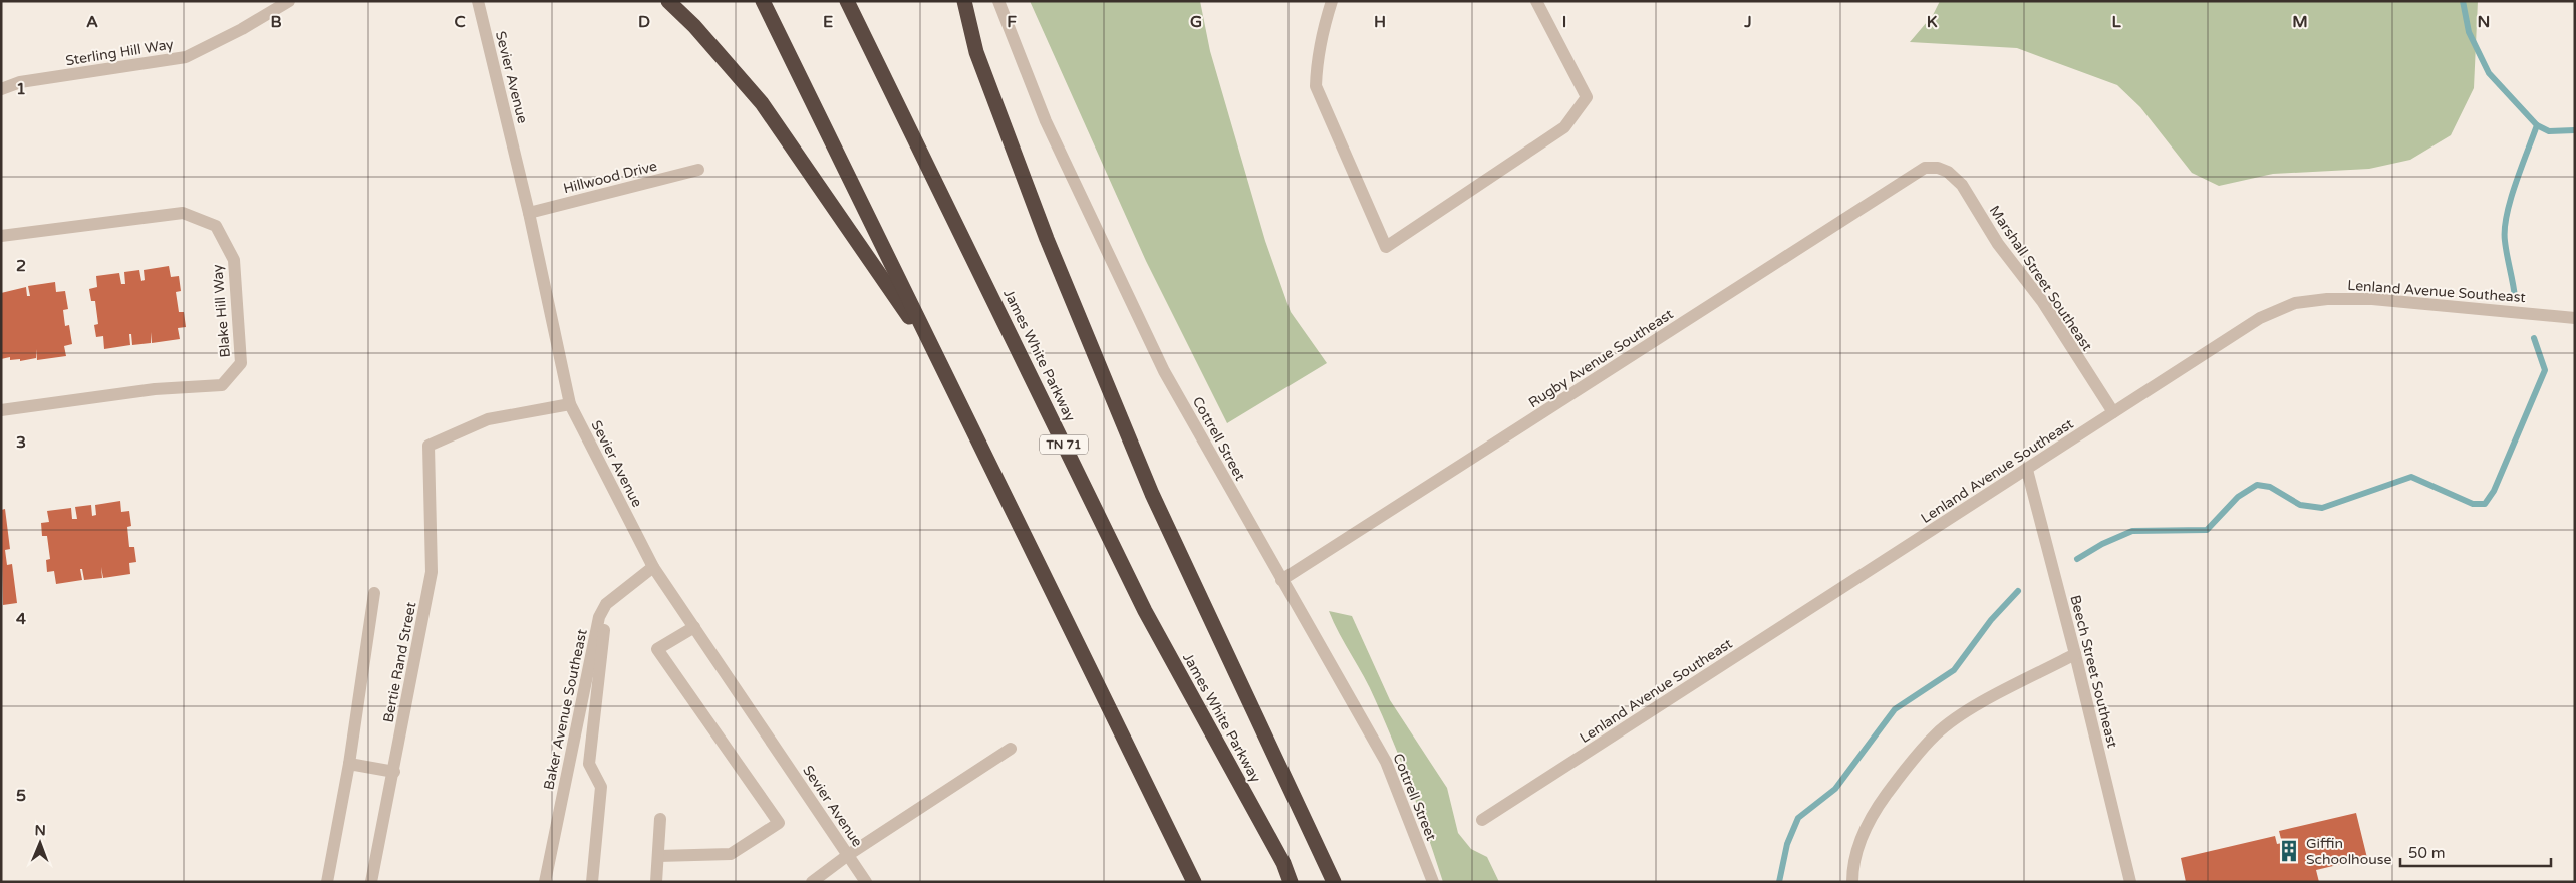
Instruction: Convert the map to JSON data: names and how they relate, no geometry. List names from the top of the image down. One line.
{"streets":{"highway":["James White Parkway","TN 71"],"street":["Sterling Hill Way","Sevier Avenue","Hillwood Drive","Marshall Street Southeast","Lenland Avenue Southeast","Blake Hill Way","Rugby Avenue Southeast","Cottrell Street","Bertie Rand Street","Beech Street Southeast","Baker Avenue Southeast"]},"crossings":[["Sevier Avenue","Hillwood Drive"],["Sevier Avenue","Bertie Rand Street"],["Marshall Street Southeast","Lenland Avenue Southeast"],["Marshall Street Southeast","Rugby Avenue Southeast"],["Lenland Avenue Southeast","Beech Street Southeast"],["Rugby Avenue Southeast","Cottrell Street"]],"places":{"building":["Giffin Schoolhouse"]},"scale_bar":"50 m","north":"top","grid":{"columns":["A","B","C","D","E","F","G","H","I","J","K","L","M","N"],"rows":["1","2","3","4","5"]}}
